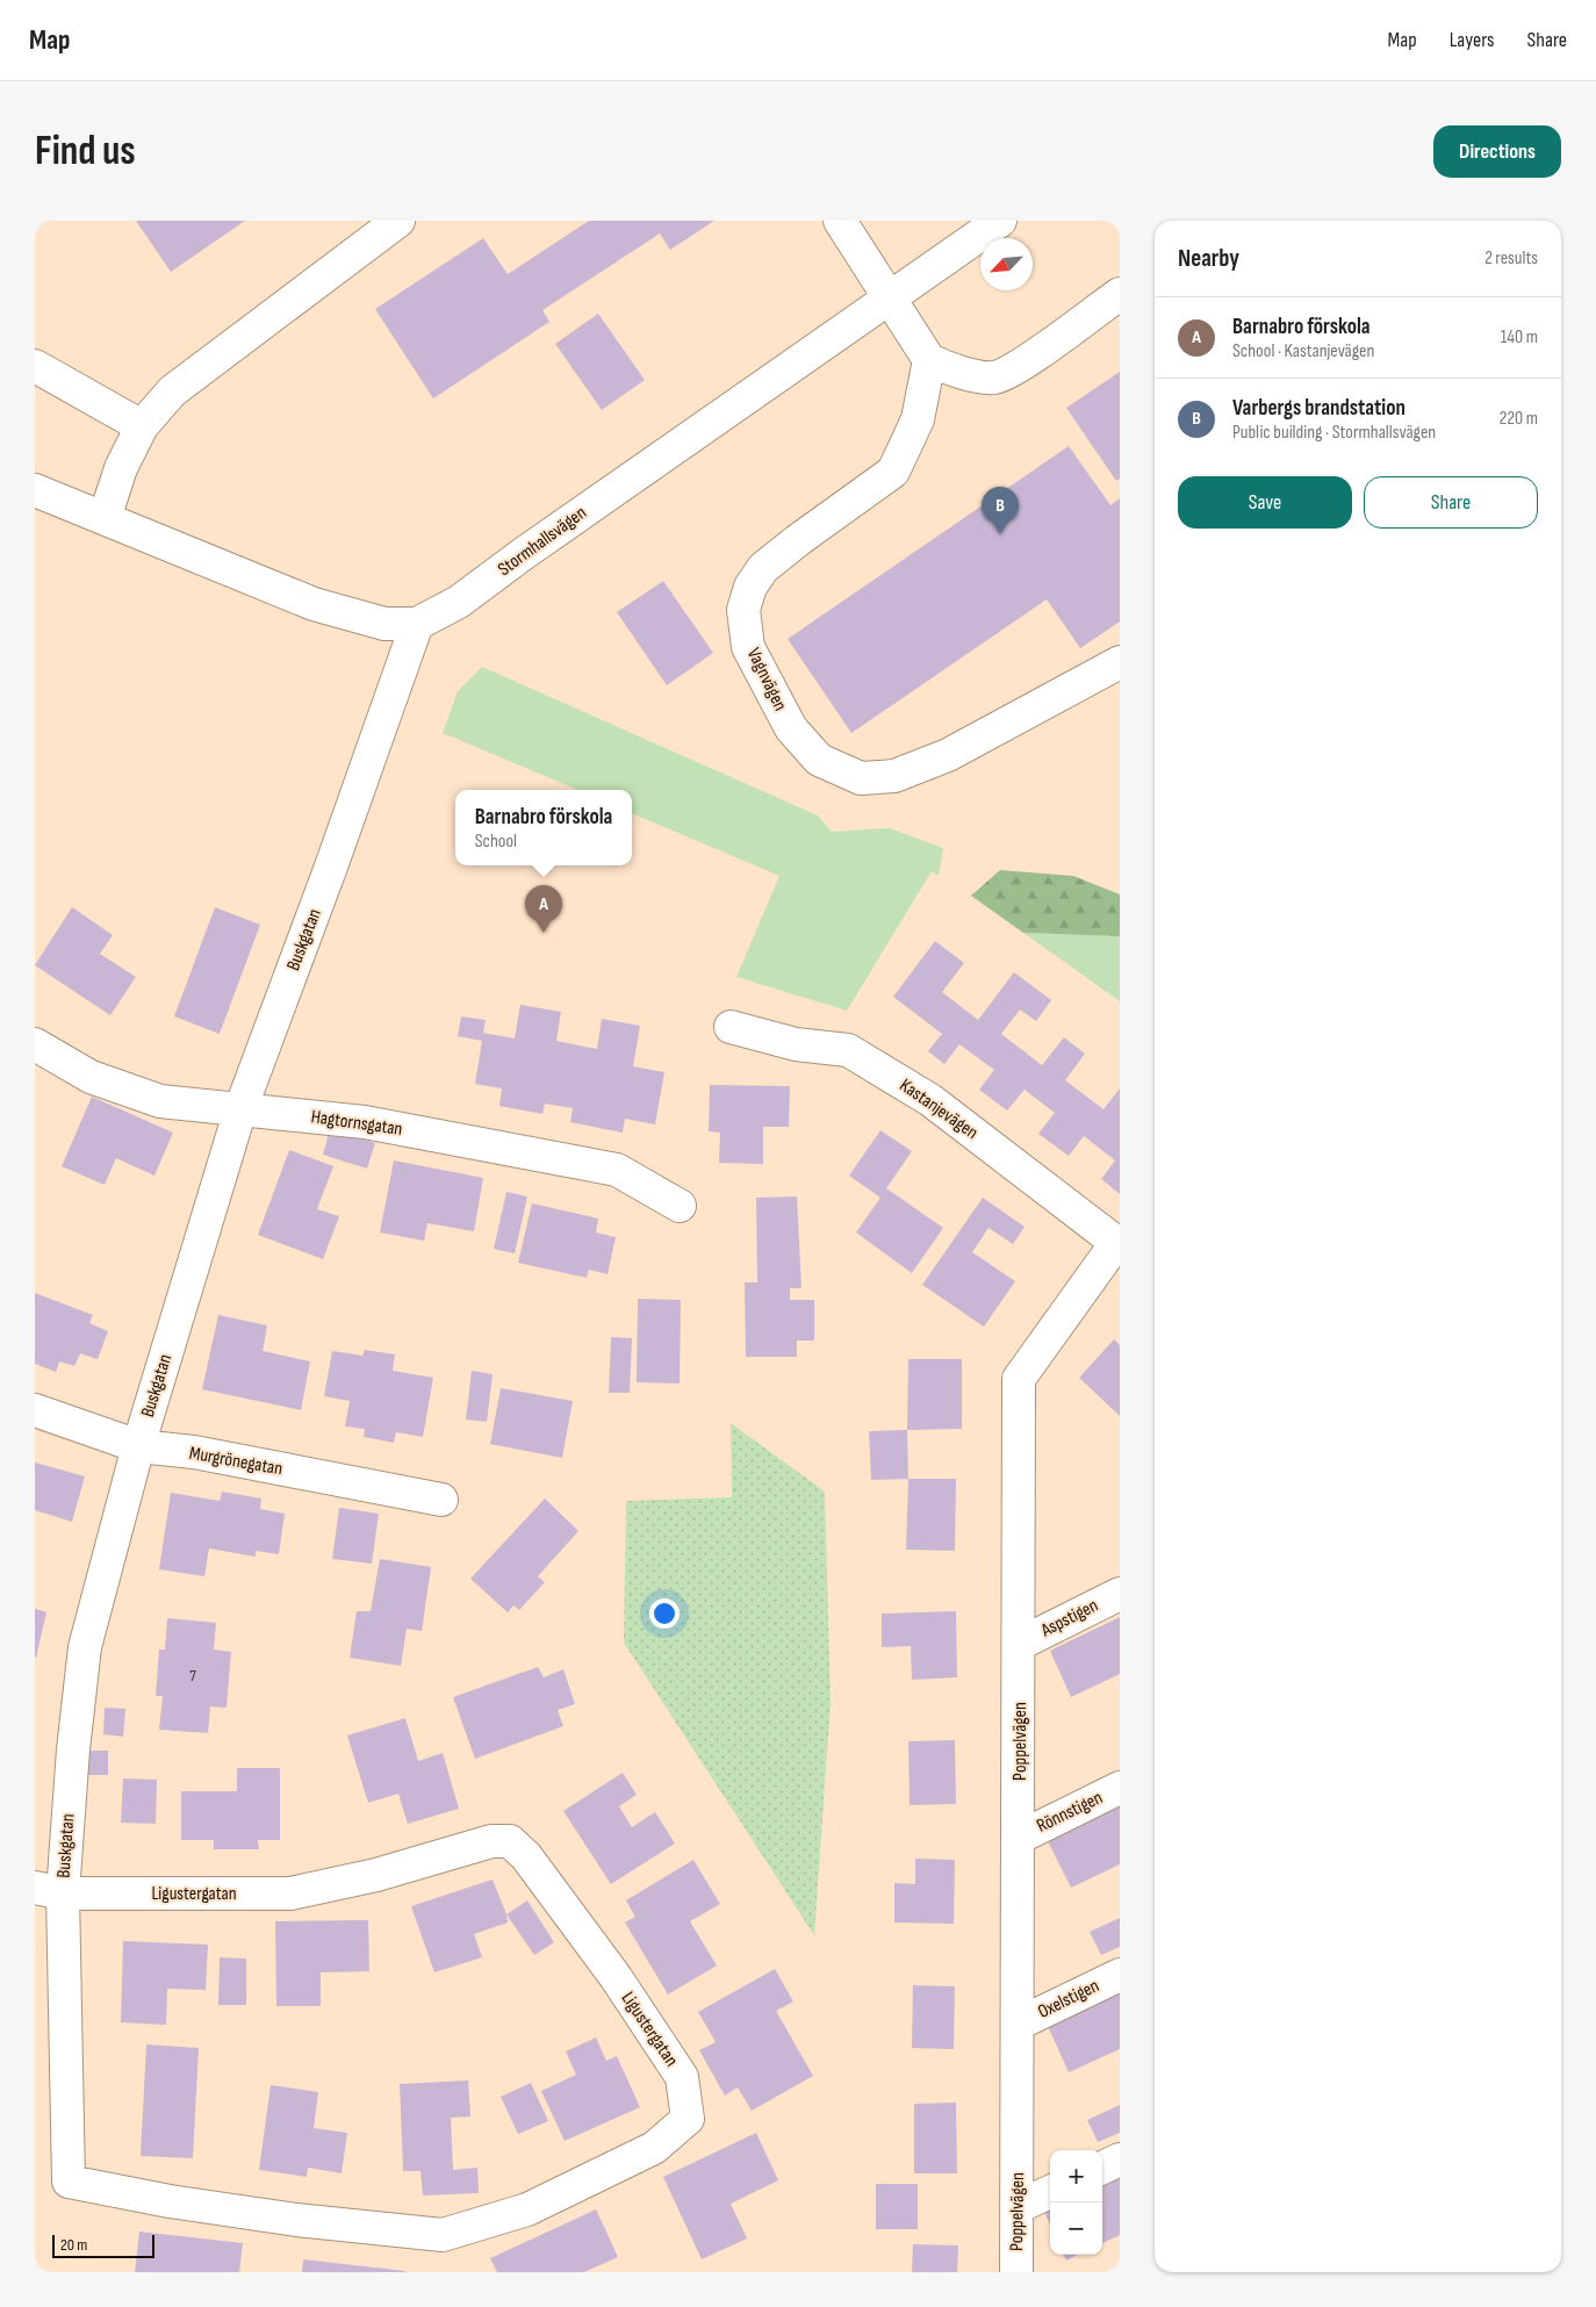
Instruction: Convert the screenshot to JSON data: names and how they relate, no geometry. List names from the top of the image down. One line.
{"streets":{"street":["Stormhallsvägen","Vagnvägen","Buskgatan","Kastanjevägen","Hagtornsgatan","Murgrönegatan","Aspstigen","Poppelvägen","Rönnstigen","Ligustergatan","Oxelstigen"]},"crossings":[["Stormhallsvägen","Buskgatan"],["Buskgatan","Hagtornsgatan"],["Buskgatan","Murgrönegatan"],["Buskgatan","Ligustergatan"],["Kastanjevägen","Poppelvägen"],["Aspstigen","Poppelvägen"],["Poppelvägen","Rönnstigen"],["Poppelvägen","Oxelstigen"]],"house_numbers":["7"],"scale_bar":"20 m","north":"bottom left","page":{"header":"Map","nav":["Map","Layers","Share"],"buttons":["Directions",["Save","Share"]],"title":"Find us","heading":["Nearby","2 results"],"list":[{"mark":"A","name":"Barnabro förskola","note":"School · Kastanjevägen","value":"140 m"},{"mark":"B","name":"Varbergs brandstation","note":"Public building · Stormhallsvägen","value":"220 m"}],"pins":["B","A"],"popup":["Barnabro förskola","School"],"map_buttons":["+","−"],"scale":"20 m"}}
